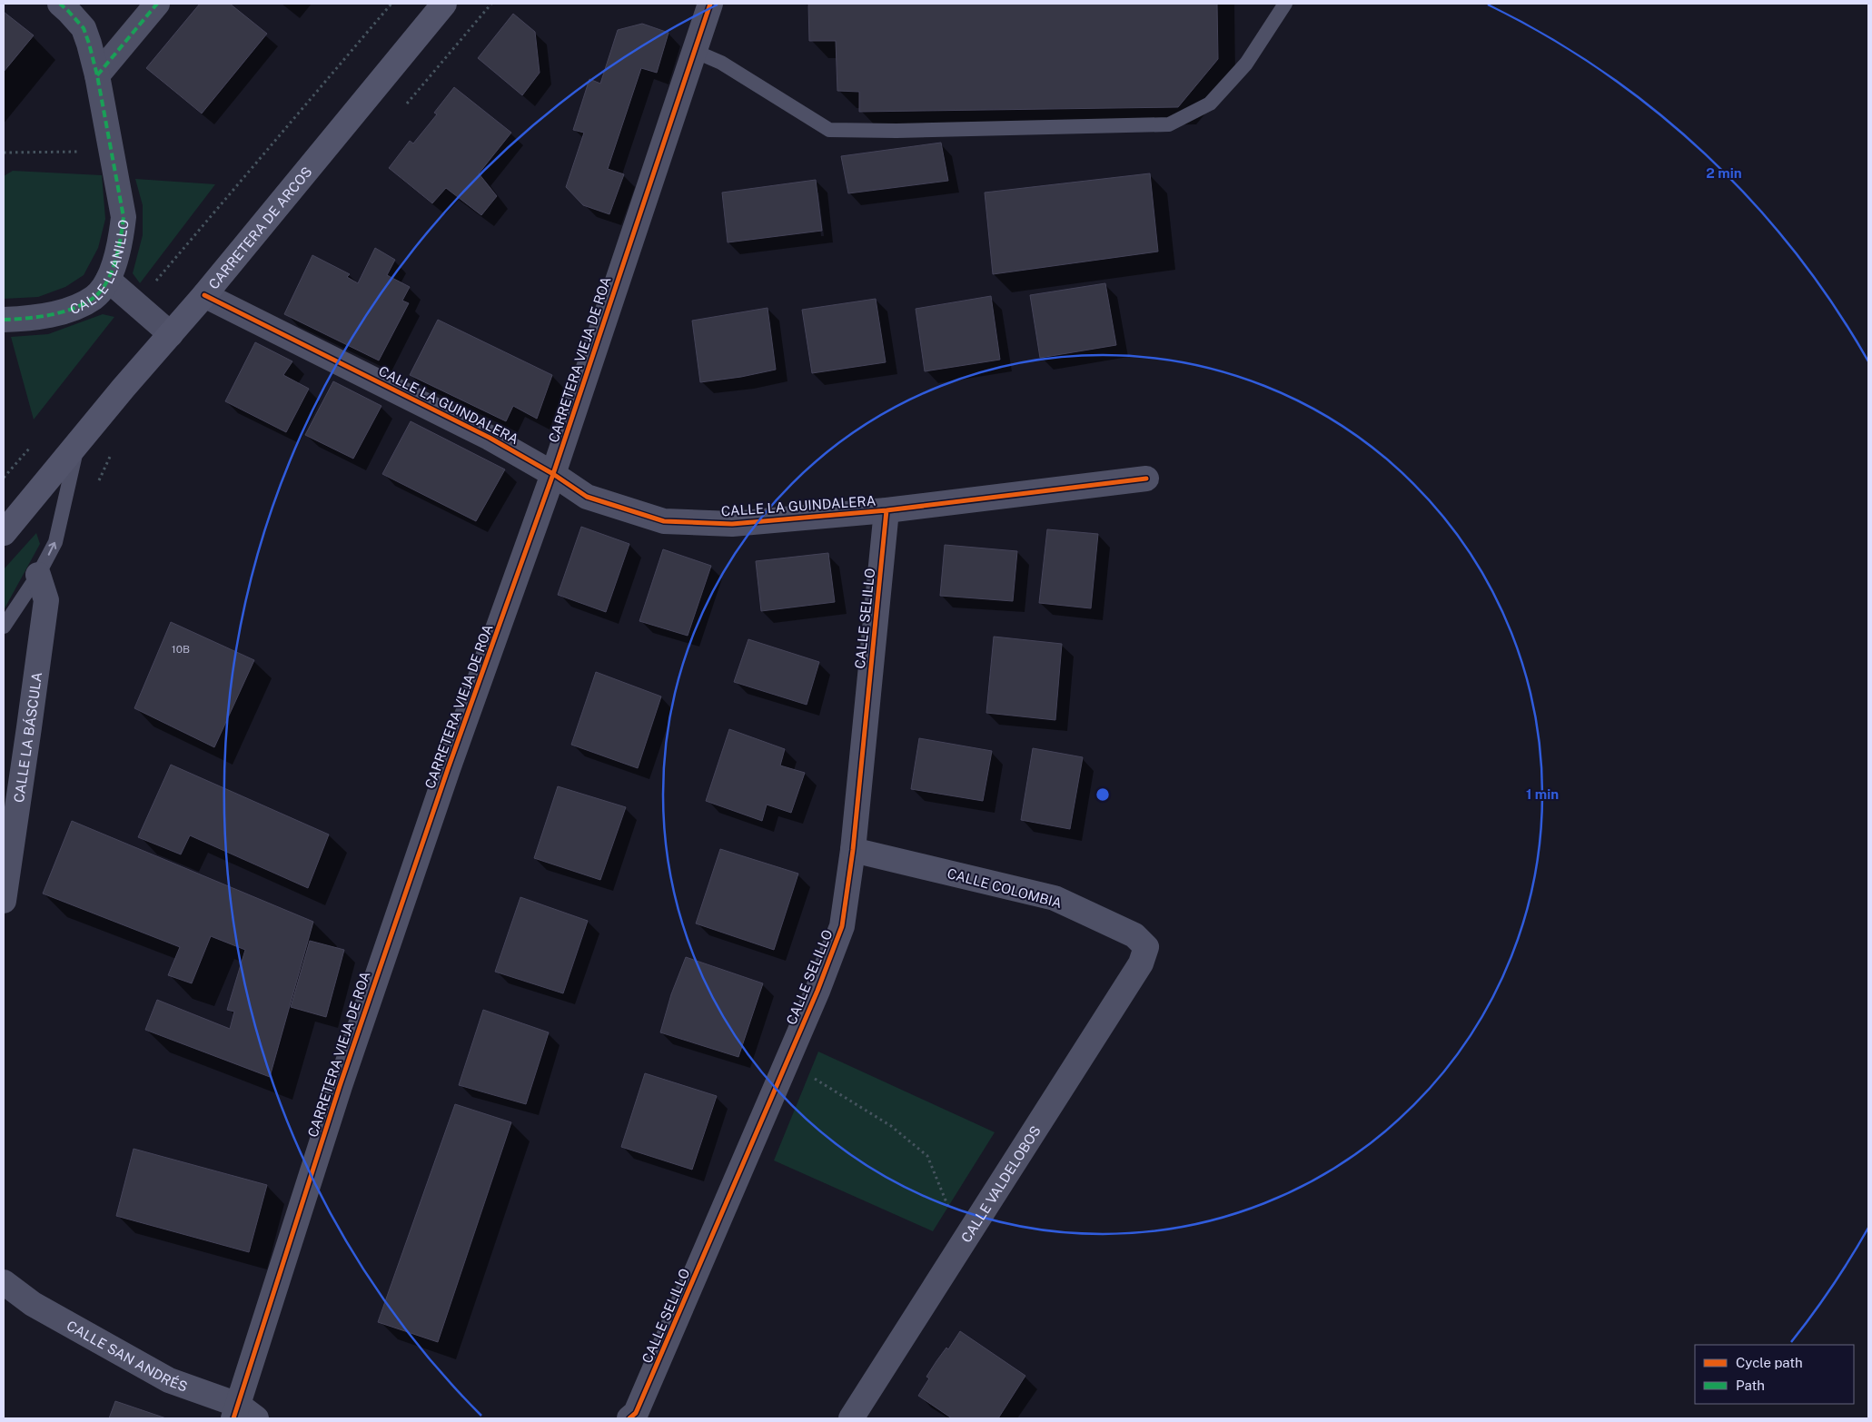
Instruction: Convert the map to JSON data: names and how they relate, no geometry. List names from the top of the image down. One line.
{"streets":{"street":["CARRETERA DE ARCOS","CALLE LLANILLO","CARRETERA VIEJA DE ROA","CALLE LA GUINDALERA","CALLE SELILLO","CALLE LA BÁSCULA","CALLE COLOMBIA","CALLE VALDELOBOS","CALLE SAN ANDRÉS"]},"crossings":[["CARRETERA DE ARCOS","CALLE LA GUINDALERA"],["CARRETERA VIEJA DE ROA","CALLE LA GUINDALERA"],["CARRETERA VIEJA DE ROA","CALLE SAN ANDRÉS"],["CALLE LA GUINDALERA","CALLE SELILLO"],["CALLE SELILLO","CALLE COLOMBIA"],["CALLE COLOMBIA","CALLE VALDELOBOS"]],"house_numbers":["10B"],"legend":["Cycle path","Path"],"rings":["2 min","1 min"]}
